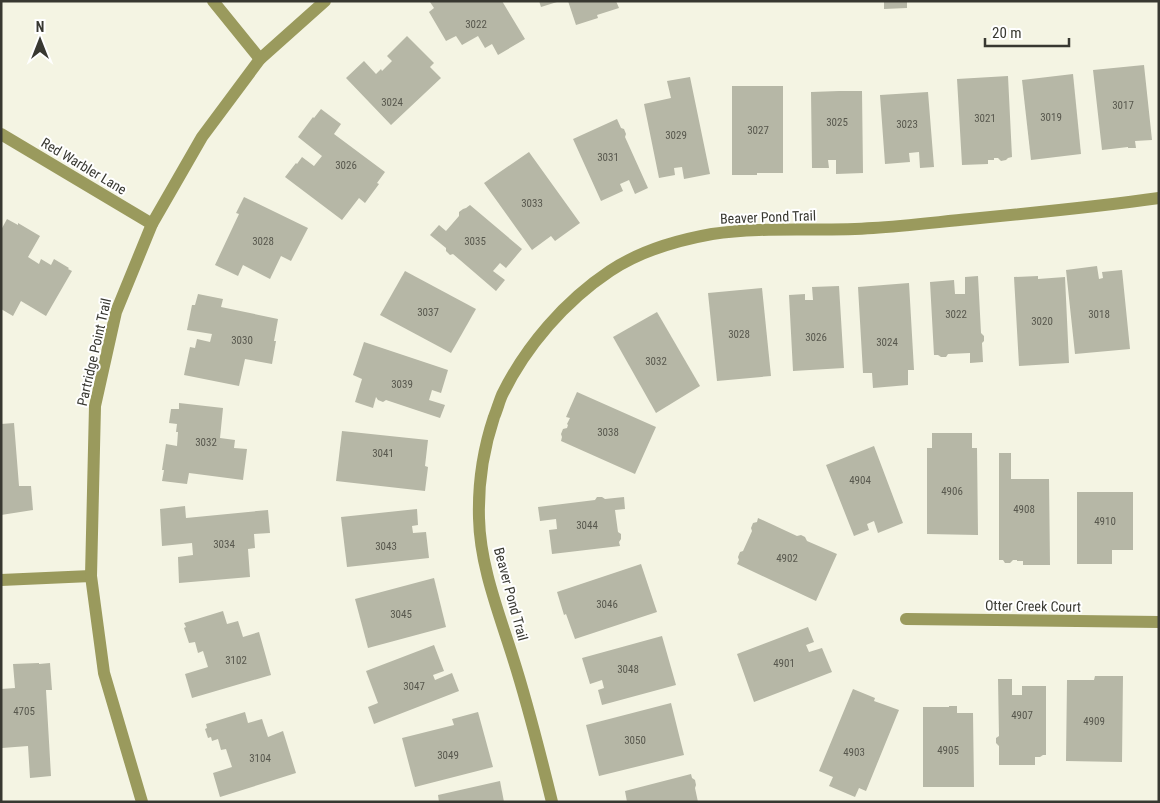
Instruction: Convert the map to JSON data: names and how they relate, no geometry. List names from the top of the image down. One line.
{"streets":{"street":["Red Warbler Lane","Beaver Pond Trail","Partridge Point Trail","Otter Creek Court"]},"crossings":[["Red Warbler Lane","Partridge Point Trail"]],"house_numbers":["3022","3024","3017","3019","3021","3025","3023","3027","3029","3031","3026","3033","3028","3035","3037","3022","3018","3020","3028","3026","3030","3024","3032","3039","3038","3032","3041","4904","4906","4908","4910","3044","3034","3043","4902","3046","3045","3102","4901","3048","3047","4705","4907","4909","3050","4905","4903","3049","3104"],"scale_bar":"20 m","north":"top"}
